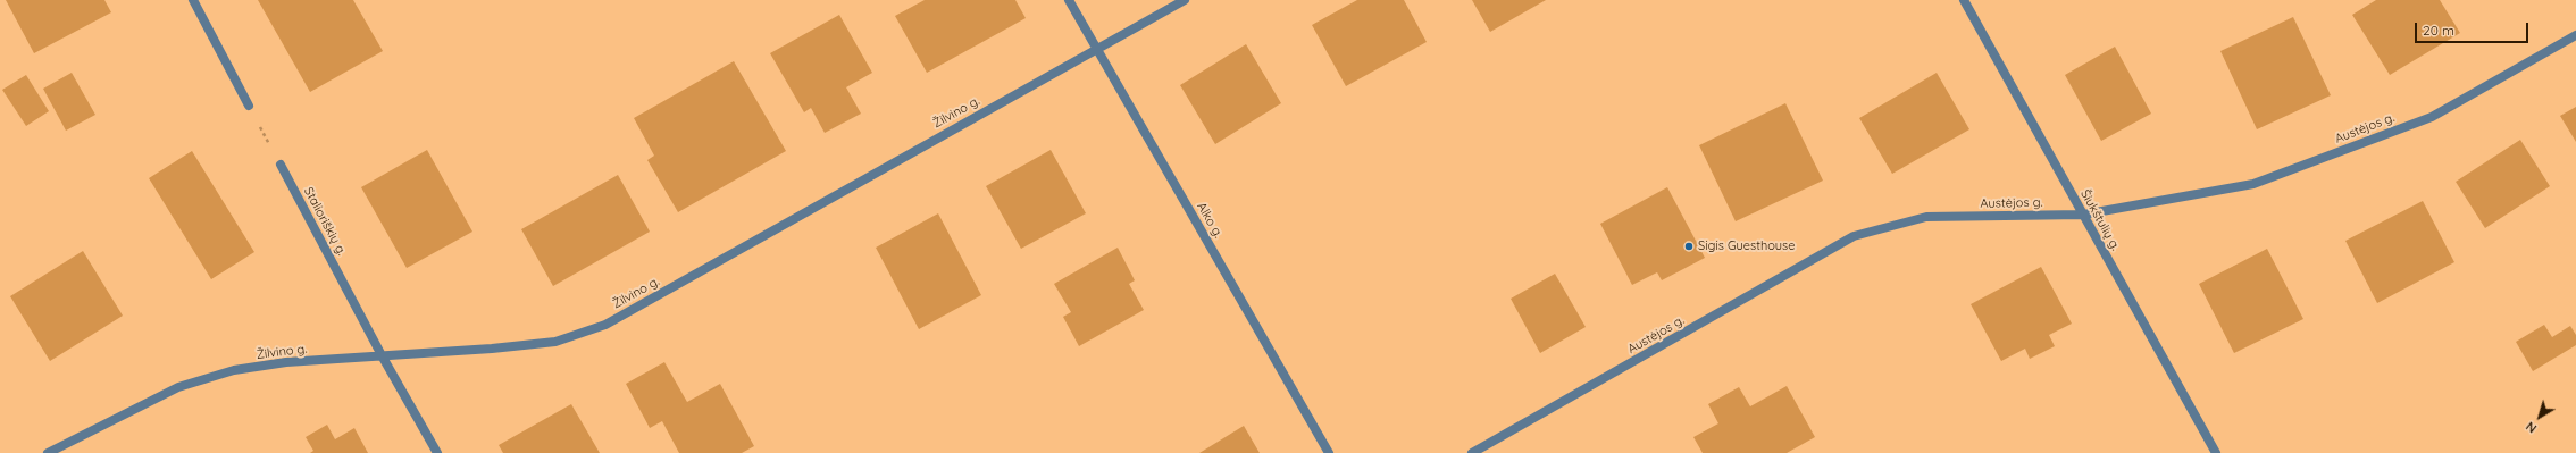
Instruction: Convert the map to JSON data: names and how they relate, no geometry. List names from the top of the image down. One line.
{"streets":{"street":["Žilvino g.","Austėjos g.","Alko g.","Šiukštulių g.","Stalioriškių g."]},"crossings":[["Žilvino g.","Alko g."],["Žilvino g.","Stalioriškių g."],["Austėjos g.","Šiukštulių g."]],"places":["Sigis Guesthouse"],"scale_bar":"20 m","north":"bottom left"}
